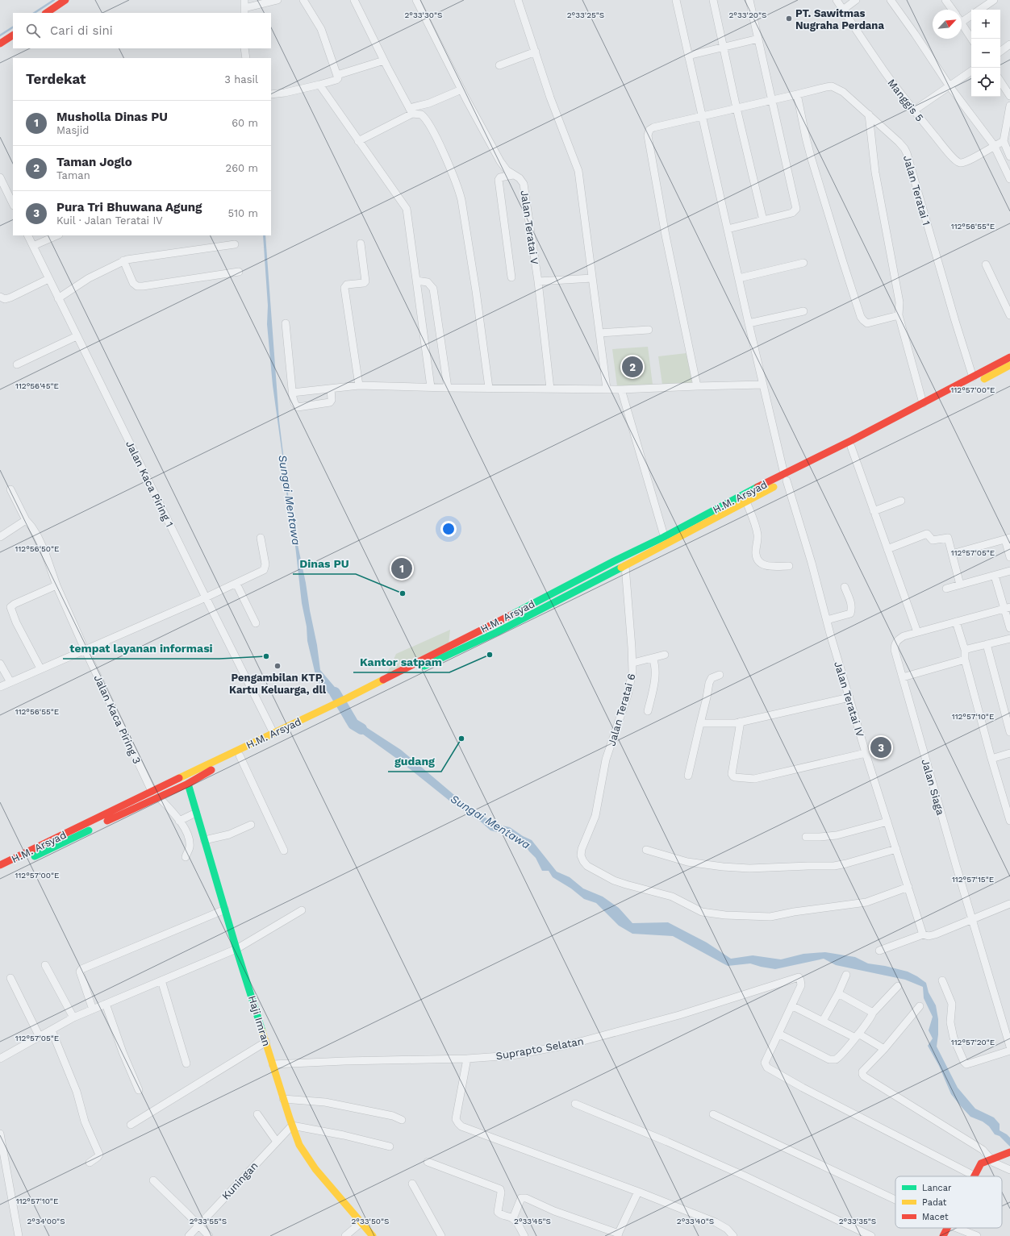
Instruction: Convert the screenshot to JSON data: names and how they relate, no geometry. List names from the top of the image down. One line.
{"streets":{"street":["Manggis 5","Jalan Teratai 1","Jalan Teratai V","Jalan Kaca Piring 1","H.M. Arsyad","Jalan Teratai IV","Jalan Teratai 6","Jalan Kaca Piring 3","Jalan Siaga","Haji Imran","Suprapto Selatan","Kuningan"]},"crossings":[["Jalan Teratai 1","H.M. Arsyad"],["Jalan Teratai 1","Jalan Teratai IV"],["Jalan Kaca Piring 1","H.M. Arsyad"],["H.M. Arsyad","Jalan Teratai IV"],["H.M. Arsyad","Jalan Teratai 6"],["H.M. Arsyad","Jalan Kaca Piring 3"],["H.M. Arsyad","Haji Imran"],["Jalan Teratai IV","Jalan Teratai 6"],["Haji Imran","Suprapto Selatan"],["Haji Imran","Kuningan"]],"water":["Sungai Mentawa"],"places":["PT. Sawitmas Nugraha Perdana","Dinas PU","Kantor satpam","tempat layanan informasi","Pengambilan KTP, Kartu Keluarga, dll","gudang"],"legend":["Lancar","Padat","Macet"],"north":"top right","page":{"map_buttons":["+","−"],"search":"Cari di sini","heading":["Terdekat","3 hasil"],"list":[{"mark":"1","name":"Musholla Dinas PU","note":"Masjid","value":"60 m"},{"mark":"2","name":"Taman Joglo","note":"Taman","value":"260 m"},{"mark":"3","name":"Pura Tri Bhuwana Agung","note":"Kuil · Jalan Teratai IV","value":"510 m"}],"pins":["2","1","3"]},"coordinates":["2°33'30\"S","2°33'25\"S","2°33'20\"S","112°56'55\"E","112°56'45\"E","112°57'00\"E","112°56'50\"E","112°57'05\"E","112°57'10\"E","112°57'15\"E","112°57'20\"E","2°34'00\"S","2°33'55\"S","2°33'50\"S","2°33'45\"S","2°33'40\"S","2°33'35\"S"]}
